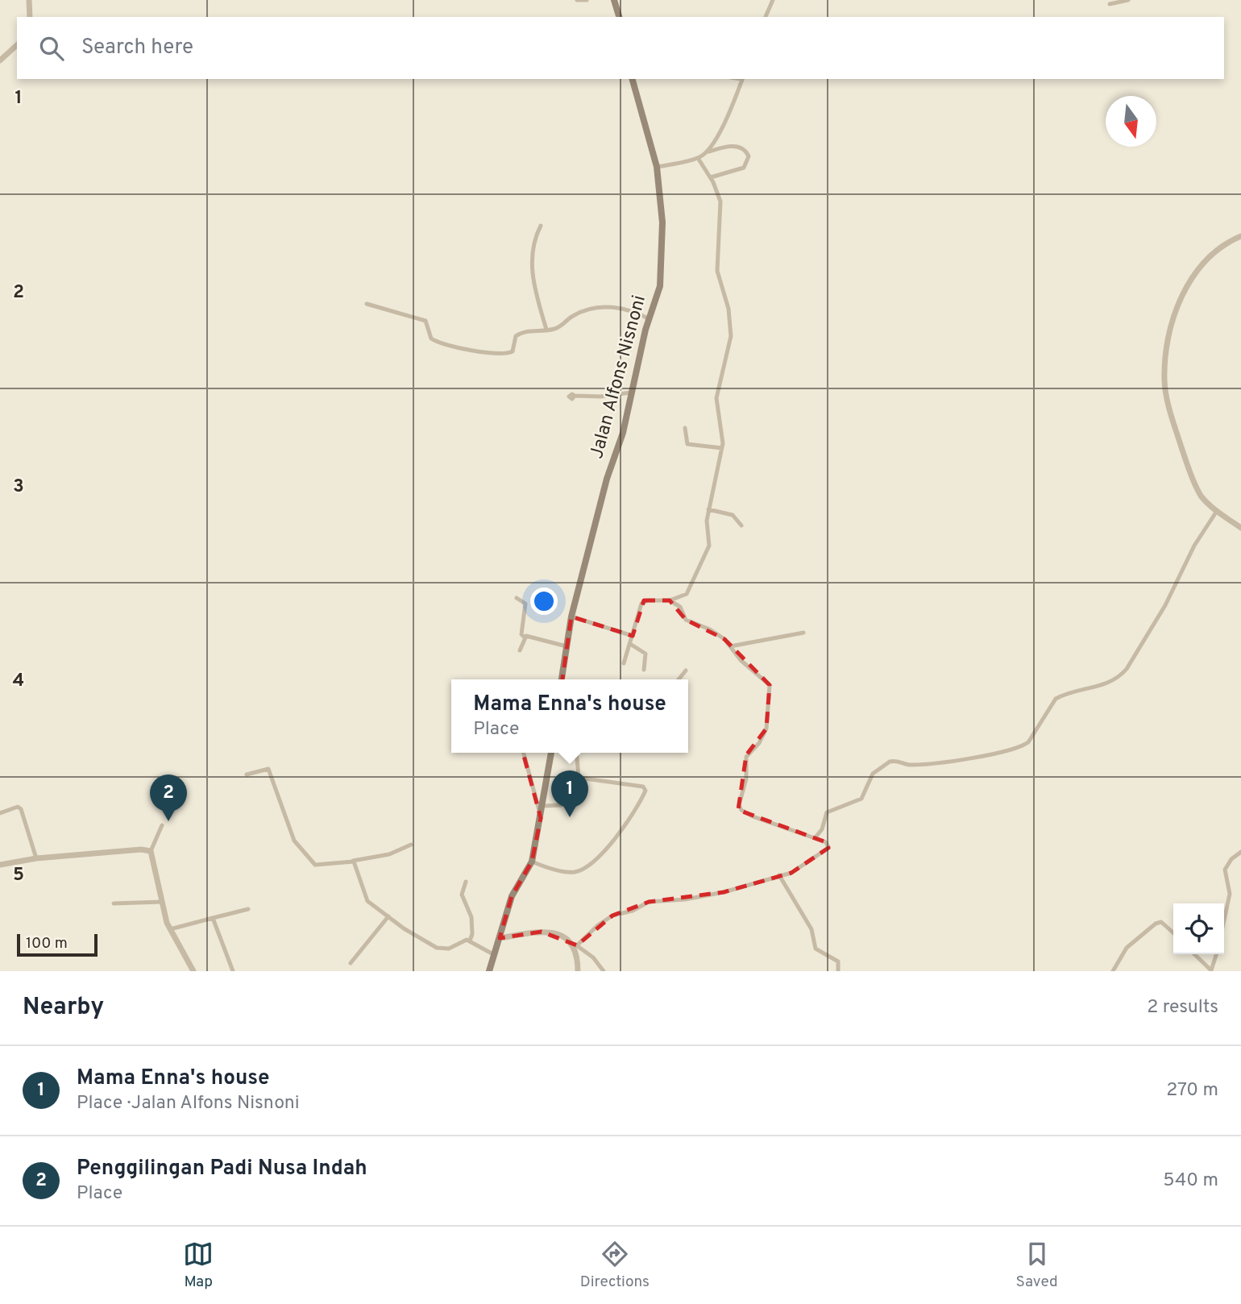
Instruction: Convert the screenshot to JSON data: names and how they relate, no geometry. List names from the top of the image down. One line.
{"streets":{"main road":["Jalan Alfons Nisnoni"]},"scale_bar":"100 m","north":"bottom","page":{"search":"Search here","popup":["Mama Enna's house","Place"],"pins":["1","2"],"scale":"100 m","heading":["Nearby","2 results"],"list":[{"mark":"1","name":"Mama Enna's house","note":"Place · Jalan Alfons Nisnoni","value":"270 m"},{"mark":"2","name":"Penggilingan Padi Nusa Indah","note":"Place","value":"540 m"}],"nav":["Map","Directions","Saved"]},"grid":{"rows":["1","2","3","4","5"]}}
